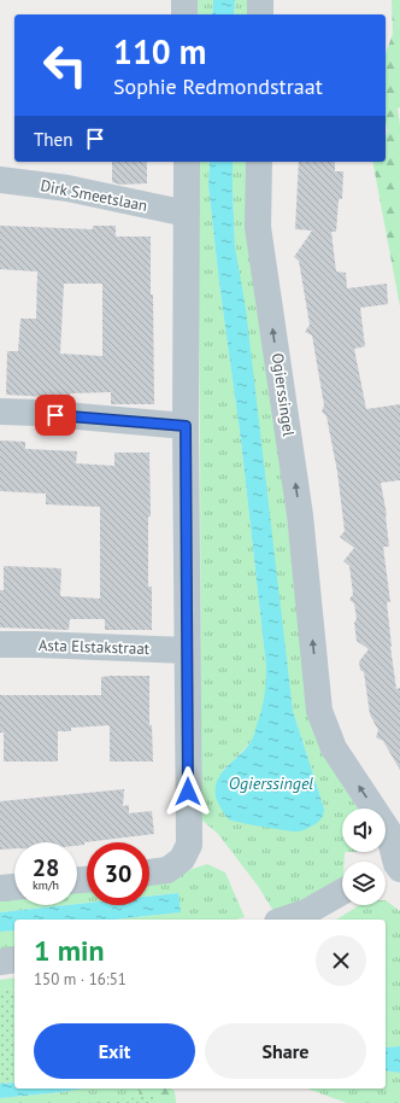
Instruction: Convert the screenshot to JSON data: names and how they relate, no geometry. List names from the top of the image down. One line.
{"streets":{"street":["Dirk Smeetslaan","Ogierssingel","Asta Elstakstraat"]},"water":["Ogierssingel"],"page":{"turn":["110 m","Sophie Redmondstraat"],"then":"Then","speed":"28 km/h","limit":"30","heading":["1 min","150 m · 16:51"],"buttons":["Exit","Share"]}}
